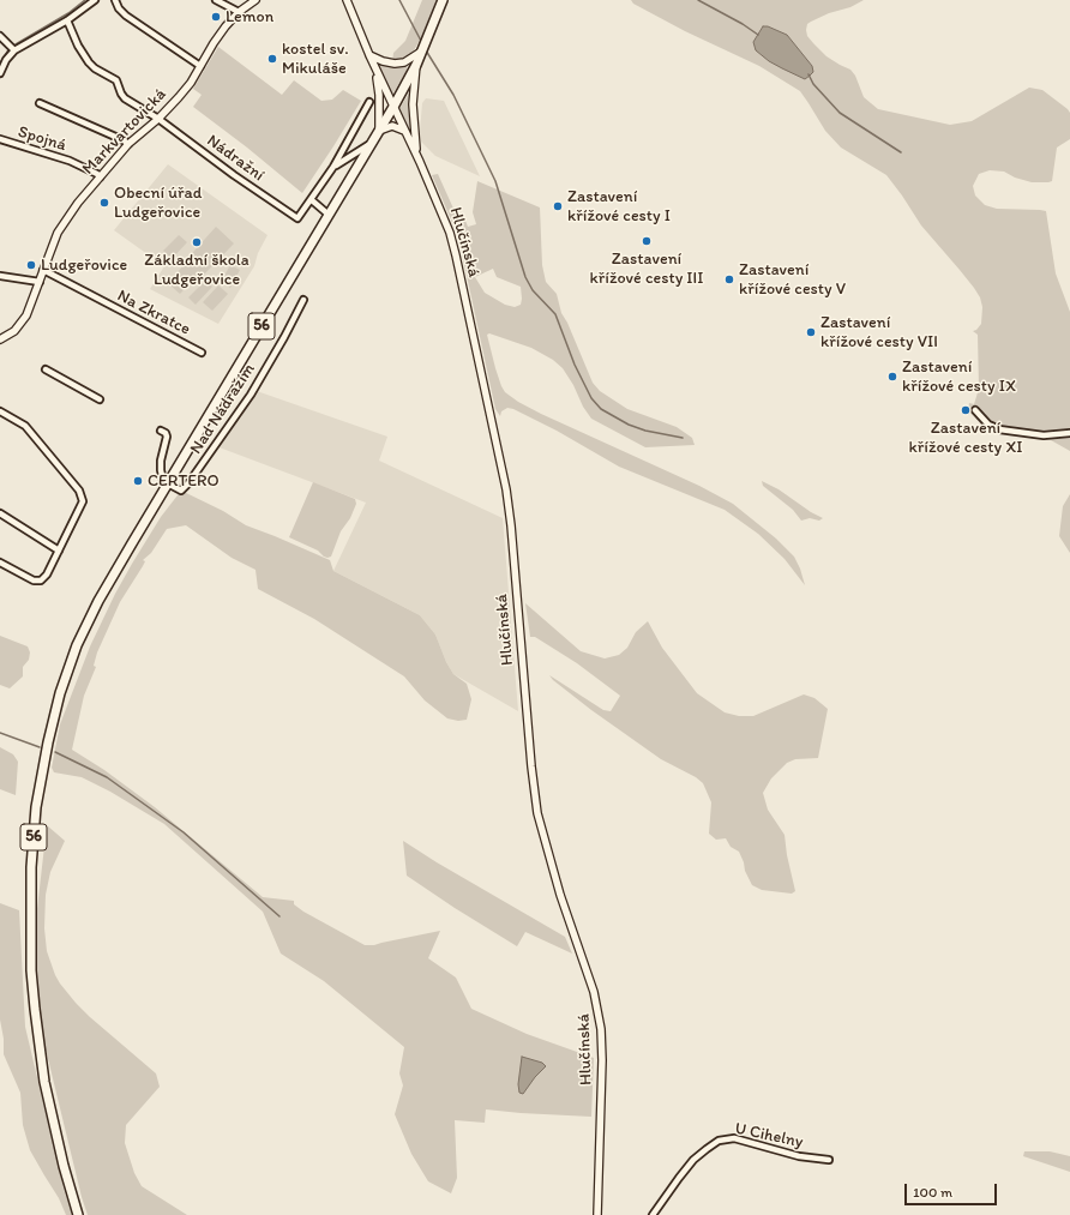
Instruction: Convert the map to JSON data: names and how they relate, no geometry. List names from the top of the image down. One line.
{"streets":{"main road":["56"],"street":["Markvartovická","Spojná","Nádražní","Hlučínská","Na Zkratce","Nad Nádražím","U Cihelny"]},"crossings":[["Markvartovická","Spojná"],["Markvartovická","Nádražní"],["Markvartovická","Na Zkratce"],["Hlučínská","56"],["56","Nad Nádražím"]],"places":["Lemon","kostel sv. Mikuláše","Obecní úřad Ludgeřovice","Zastavení křížové cesty I","Zastavení křížové cesty III","Základní škola Ludgeřovice","Ludgeřovice","Zastavení křížové cesty V","Zastavení křížové cesty VII","Zastavení křížové cesty IX","Zastavení křížové cesty XI","CERTERO"],"scale_bar":"100 m"}
